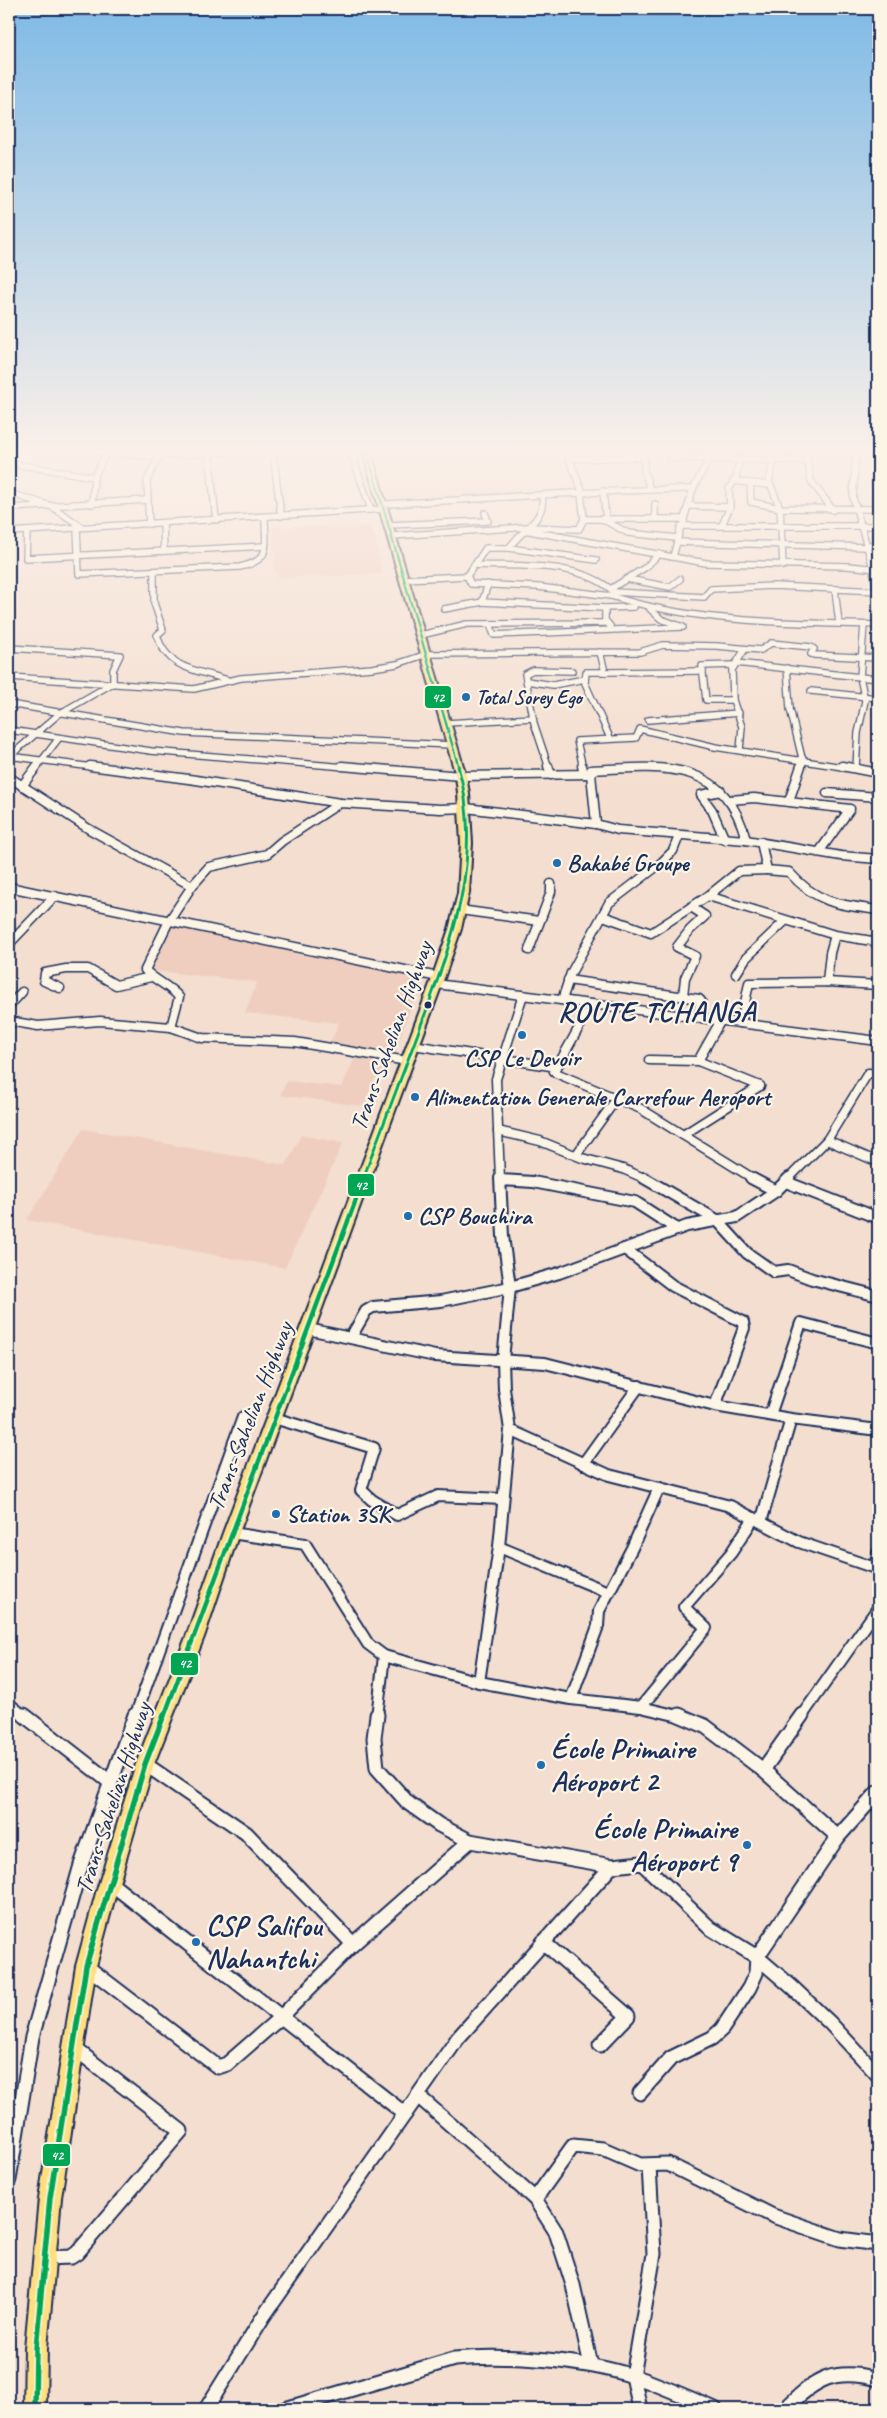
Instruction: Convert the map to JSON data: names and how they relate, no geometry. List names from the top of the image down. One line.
{"streets":{"highway":["Trans-Sahelian Highway"]},"districts":["ROUTE TCHANGA"],"places":["Total Sorey Ego","Bakabé Groupe","CSP Le Devoir","Alimentation Generale Carrefour Aeroport","CSP Bouchira","Station 3SK","École Primaire Aéroport 2","École Primaire Aéroport 9","CSP Salifou Nahantchi"],"lines":["transit line 42"]}
